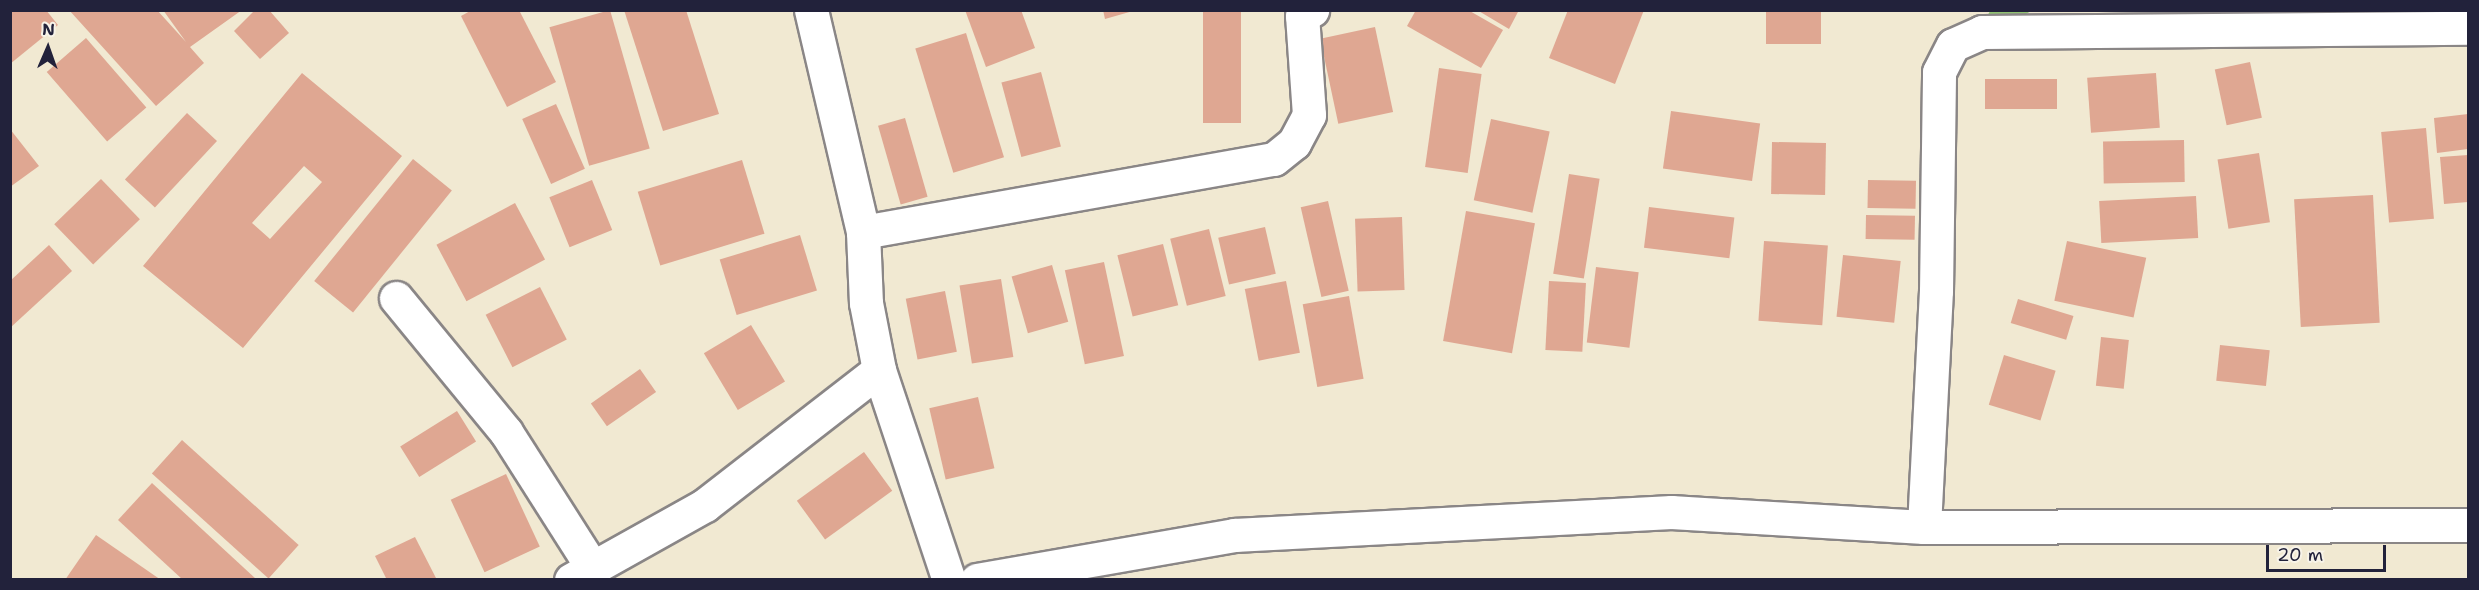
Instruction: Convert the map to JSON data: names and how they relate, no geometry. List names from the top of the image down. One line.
{"scale_bar":"20 m","north":"top"}
